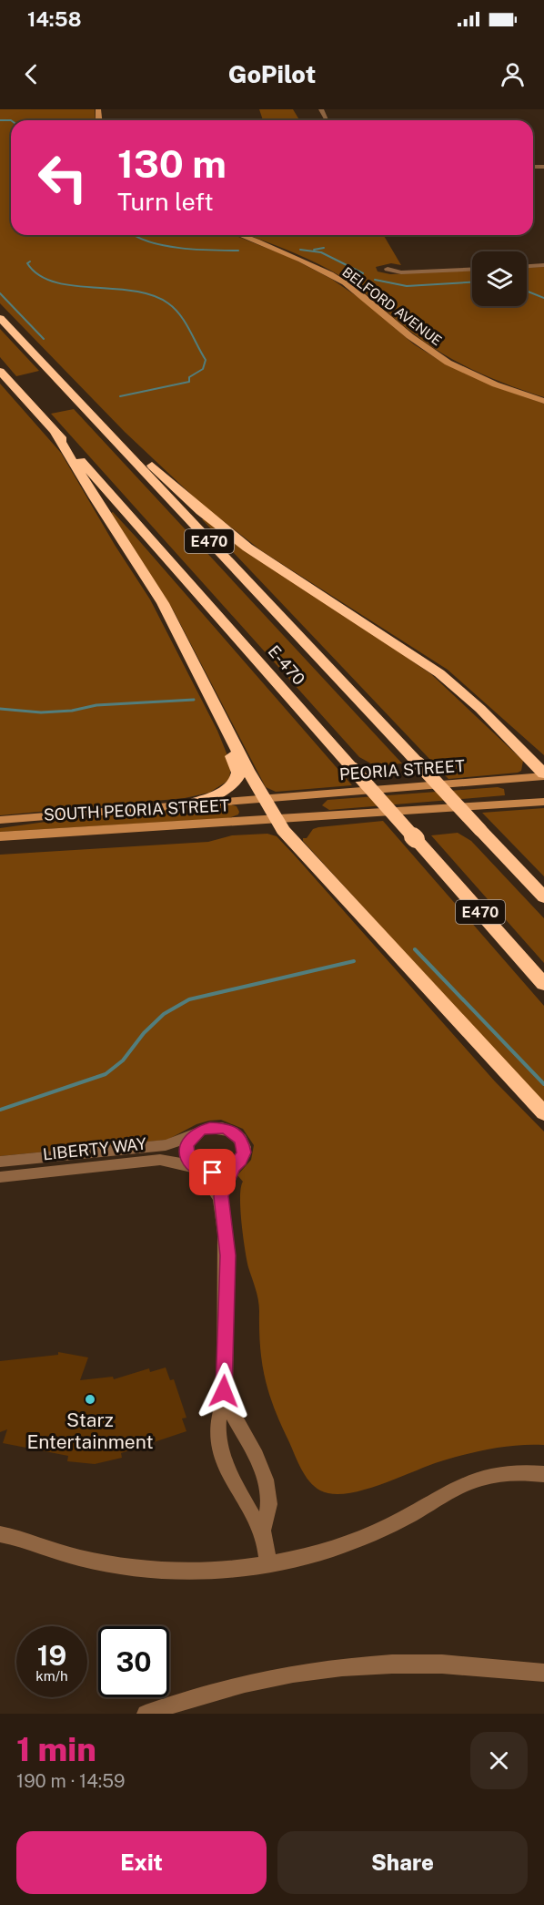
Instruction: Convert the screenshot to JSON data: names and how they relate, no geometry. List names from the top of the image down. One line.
{"streets":{"highway":["E470","E-470"],"main road":["BELFORD AVENUE","PEORIA STREET","SOUTH PEORIA STREET"],"street":["LIBERTY WAY"]},"crossings":[["PEORIA STREET","SOUTH PEORIA STREET"]],"places":["Starz Entertainment"],"page":{"status":"14:58","header":"GoPilot","turn":["130 m","Turn left"],"speed":"19 km/h","limit":"30","heading":["1 min","190 m · 14:59"],"buttons":["Exit","Share"]}}
